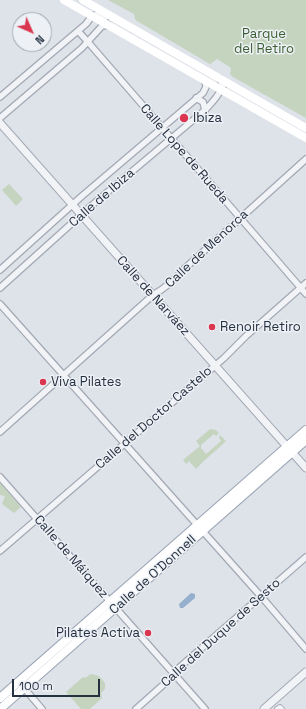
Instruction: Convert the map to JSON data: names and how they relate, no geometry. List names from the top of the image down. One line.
{"streets":{"main road":["Calle de O'Donnell"],"street":["Calle Lope de Rueda","Calle de Ibiza","Calle de Menorca","Calle de Narváez","Calle del Doctor Castelo","Calle de Máiquez","Calle del Duque de Sesto"]},"crossings":[["Calle Lope de Rueda","Calle de Ibiza"],["Calle Lope de Rueda","Calle de Menorca"],["Calle Lope de Rueda","Calle del Doctor Castelo"],["Calle de Ibiza","Calle de Narváez"],["Calle de Menorca","Calle de Narváez"],["Calle de Narváez","Calle del Doctor Castelo"],["Calle de Narváez","Calle de O'Donnell"],["Calle del Doctor Castelo","Calle de Máiquez"],["Calle de Máiquez","Calle de O'Donnell"],["Calle de Máiquez","Calle del Duque de Sesto"]],"parks":["Parque del Retiro"],"places":["Ibiza","Renoir Retiro","Viva Pilates","Pilates Activa"],"scale_bar":"100 m","north":"bottom right"}
